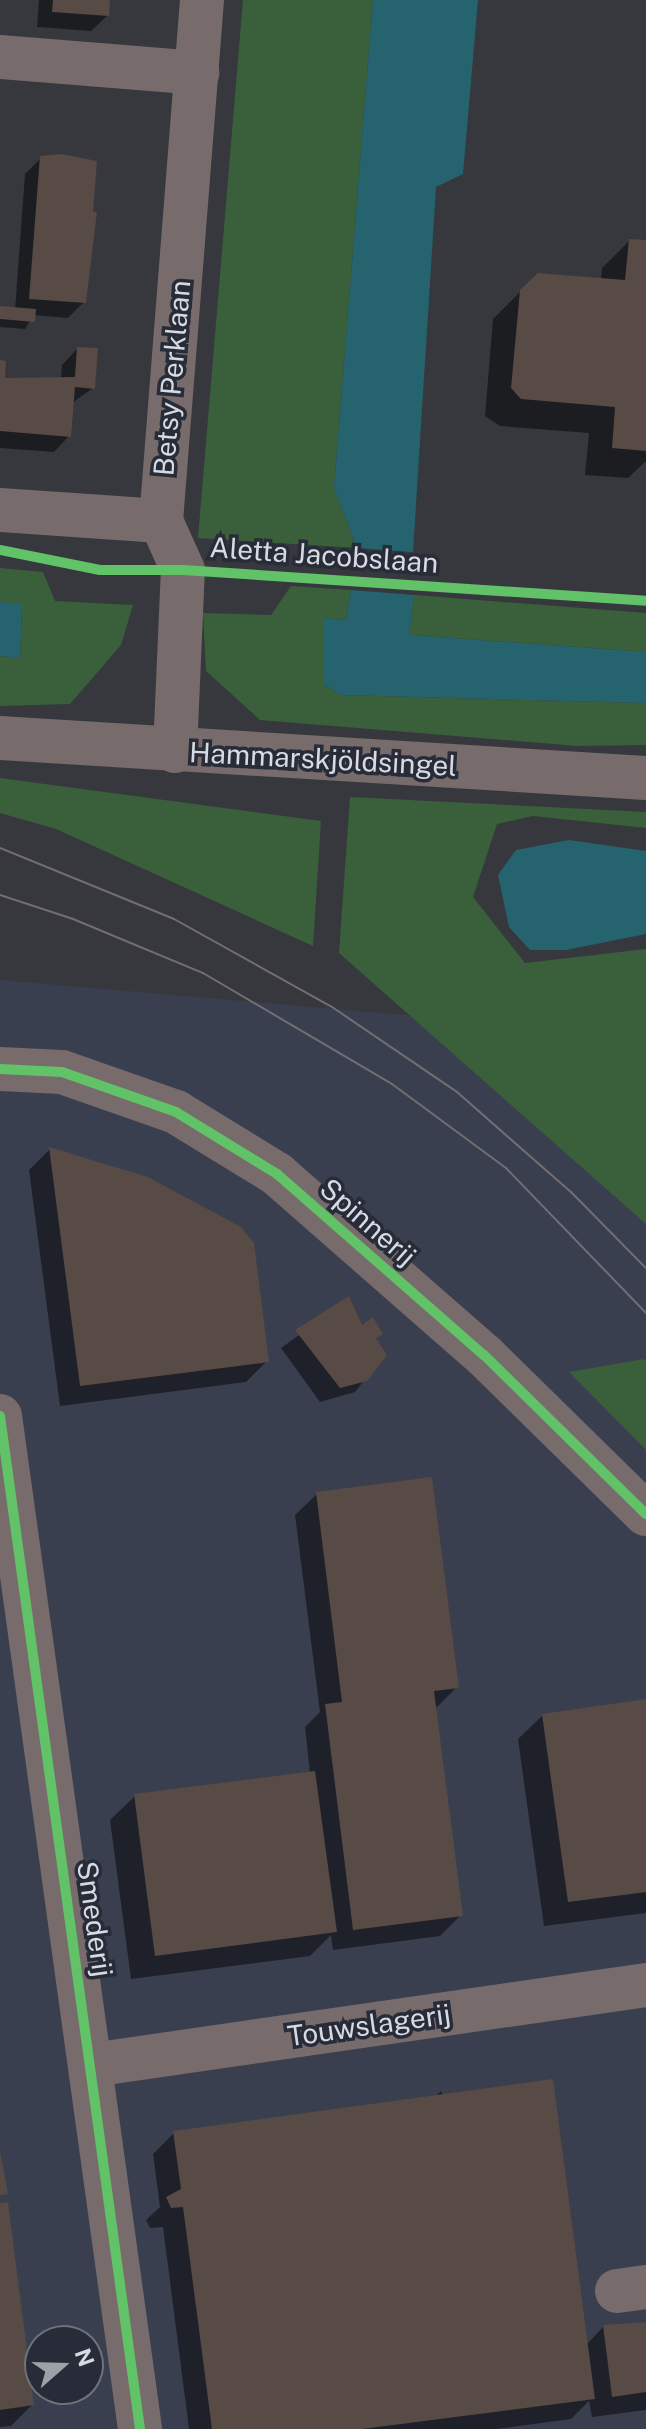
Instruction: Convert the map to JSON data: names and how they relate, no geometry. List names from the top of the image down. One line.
{"streets":{"street":["Betsy Perklaan","Hammarskjöldsingel","Spinnerij","Smederij","Touwslagerij"],"cycle path":["Aletta Jacobslaan"]},"crossings":[["Betsy Perklaan","Hammarskjöldsingel"],["Smederij","Touwslagerij"]],"north":"right"}
